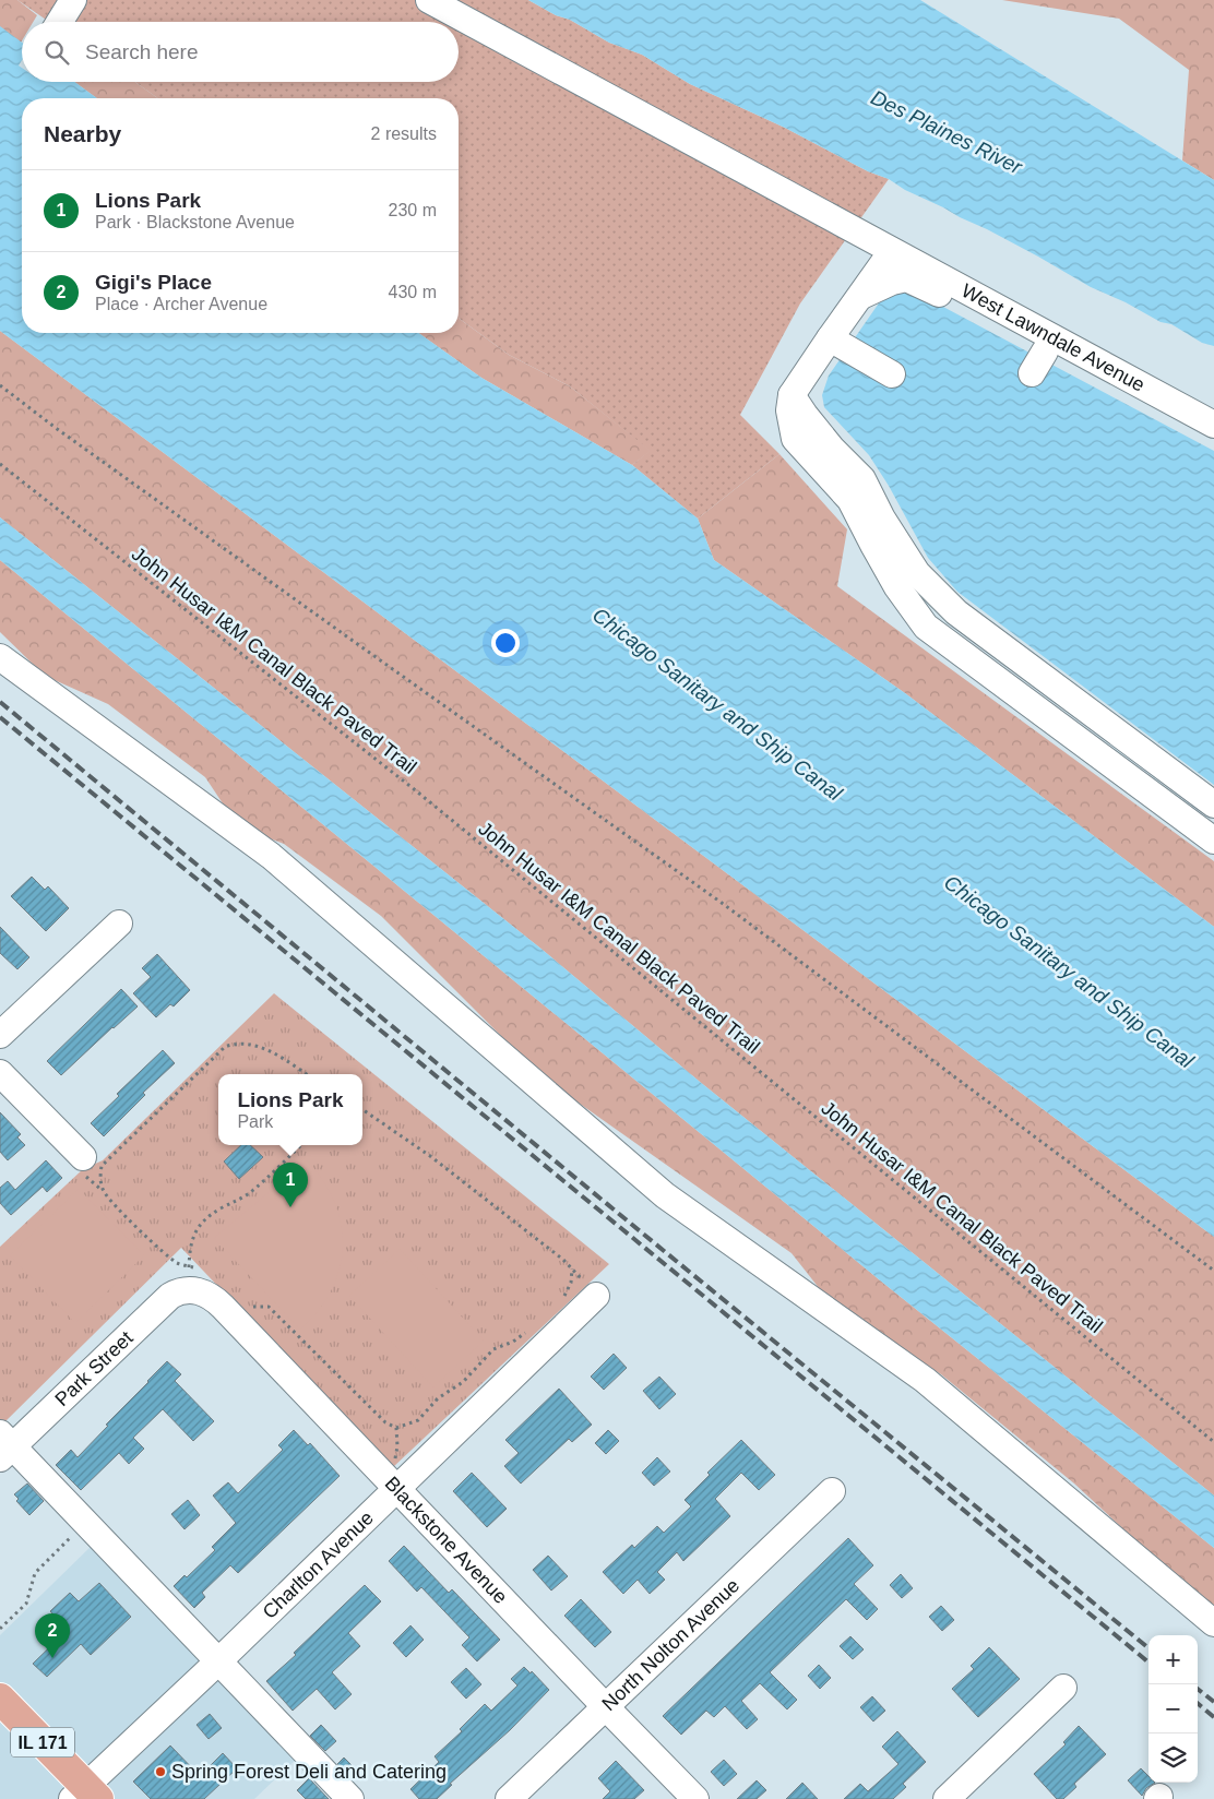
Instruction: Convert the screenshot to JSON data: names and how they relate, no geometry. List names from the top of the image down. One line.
{"streets":{"main road":["IL 171"],"street":["West Lawndale Avenue","Park Street","Blackstone Avenue","Charlton Avenue","North Nolton Avenue"],"path":["John Husar I&M Canal Black Paved Trail"]},"crossings":[["Park Street","Blackstone Avenue"],["Blackstone Avenue","Charlton Avenue"],["Blackstone Avenue","North Nolton Avenue"],["Charlton Avenue","IL 171"]],"water":["Des Plaines River","Chicago Sanitary and Ship Canal"],"places":["Spring Forest Deli and Catering"],"page":{"search":"Search here","heading":["Nearby","2 results"],"list":[{"mark":"1","name":"Lions Park","note":"Park · Blackstone Avenue","value":"230 m"},{"mark":"2","name":"Gigi's Place","note":"Place · Archer Avenue","value":"430 m"}],"popup":["Lions Park","Park"],"pins":["1","2"],"map_buttons":["+","−"]}}
